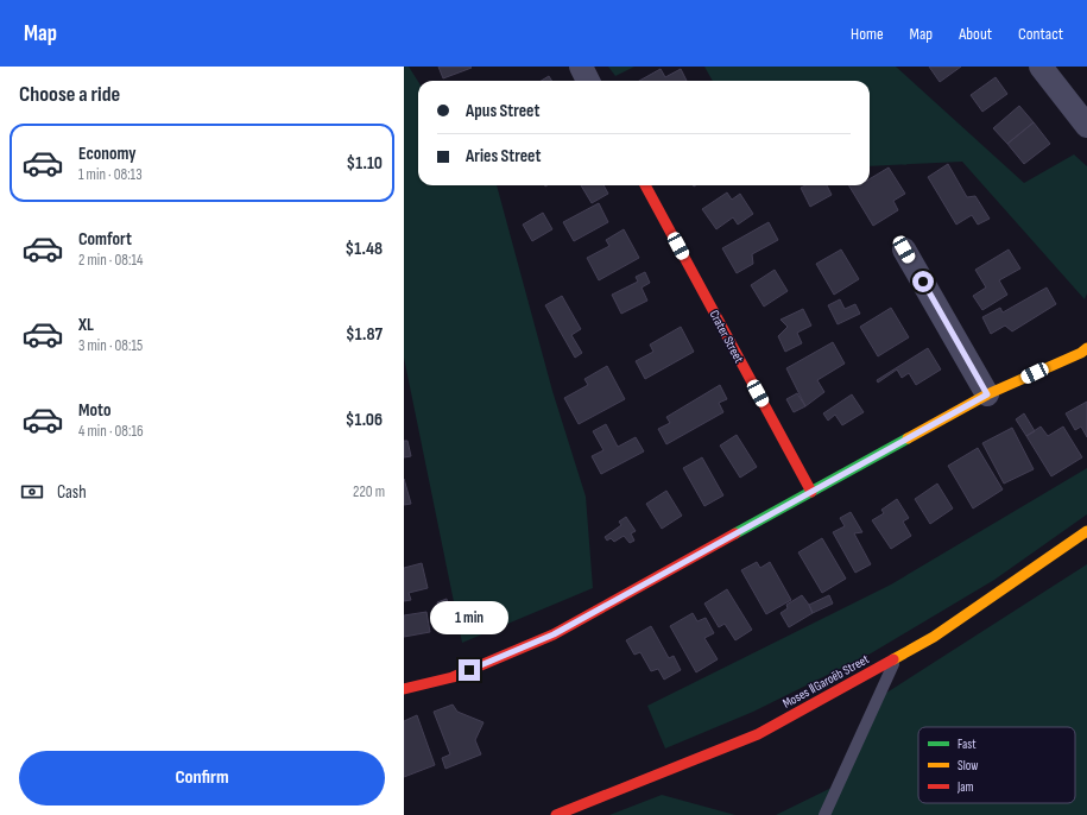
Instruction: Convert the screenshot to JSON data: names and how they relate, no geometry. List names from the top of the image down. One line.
{"streets":{"street":["Crater Street","Moses ǁGaroëb Street"]},"legend":["Fast","Slow","Jam"],"page":{"header":"Map","nav":["Home","Map","About","Contact"],"heading":"Choose a ride","banner":["Apus Street","Aries Street"],"list":[{"name":"Economy","note":"1 min · 08:13","value":"$1.10"},{"name":"Comfort","note":"2 min · 08:14","value":"$1.48"},{"name":"XL","note":"3 min · 08:15","value":"$1.87"},{"name":"Moto","note":"4 min · 08:16","value":"$1.06"}],"pay":["Cash","220 m"],"bubble":"1 min","buttons":"Confirm"}}
